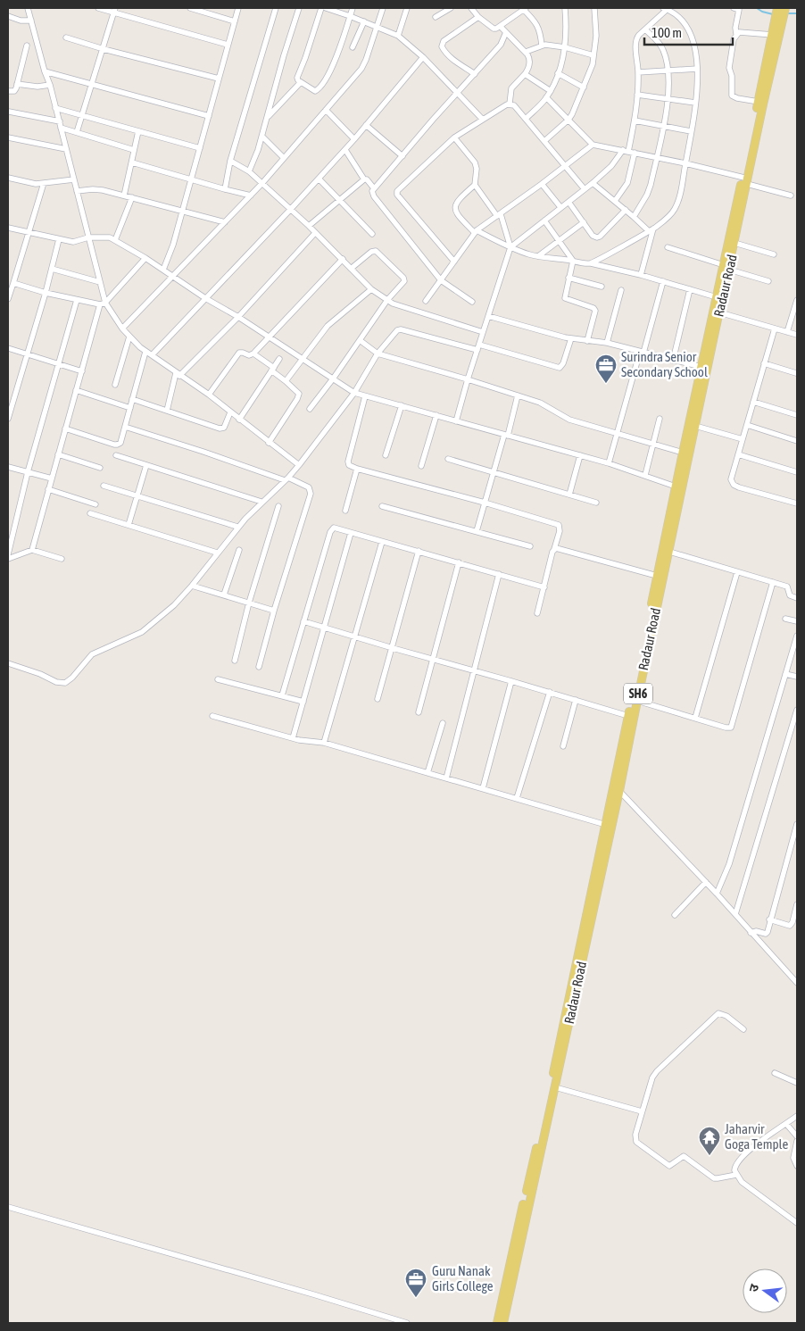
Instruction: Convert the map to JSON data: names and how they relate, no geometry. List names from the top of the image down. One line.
{"streets":{"main road":["Radaur Road","SH6"]},"places":{"office":["Surindra Senior Secondary School","Guru Nanak Girls College"],"temple":["Jaharvir Goga Temple"]},"scale_bar":"100 m","north":"left"}
